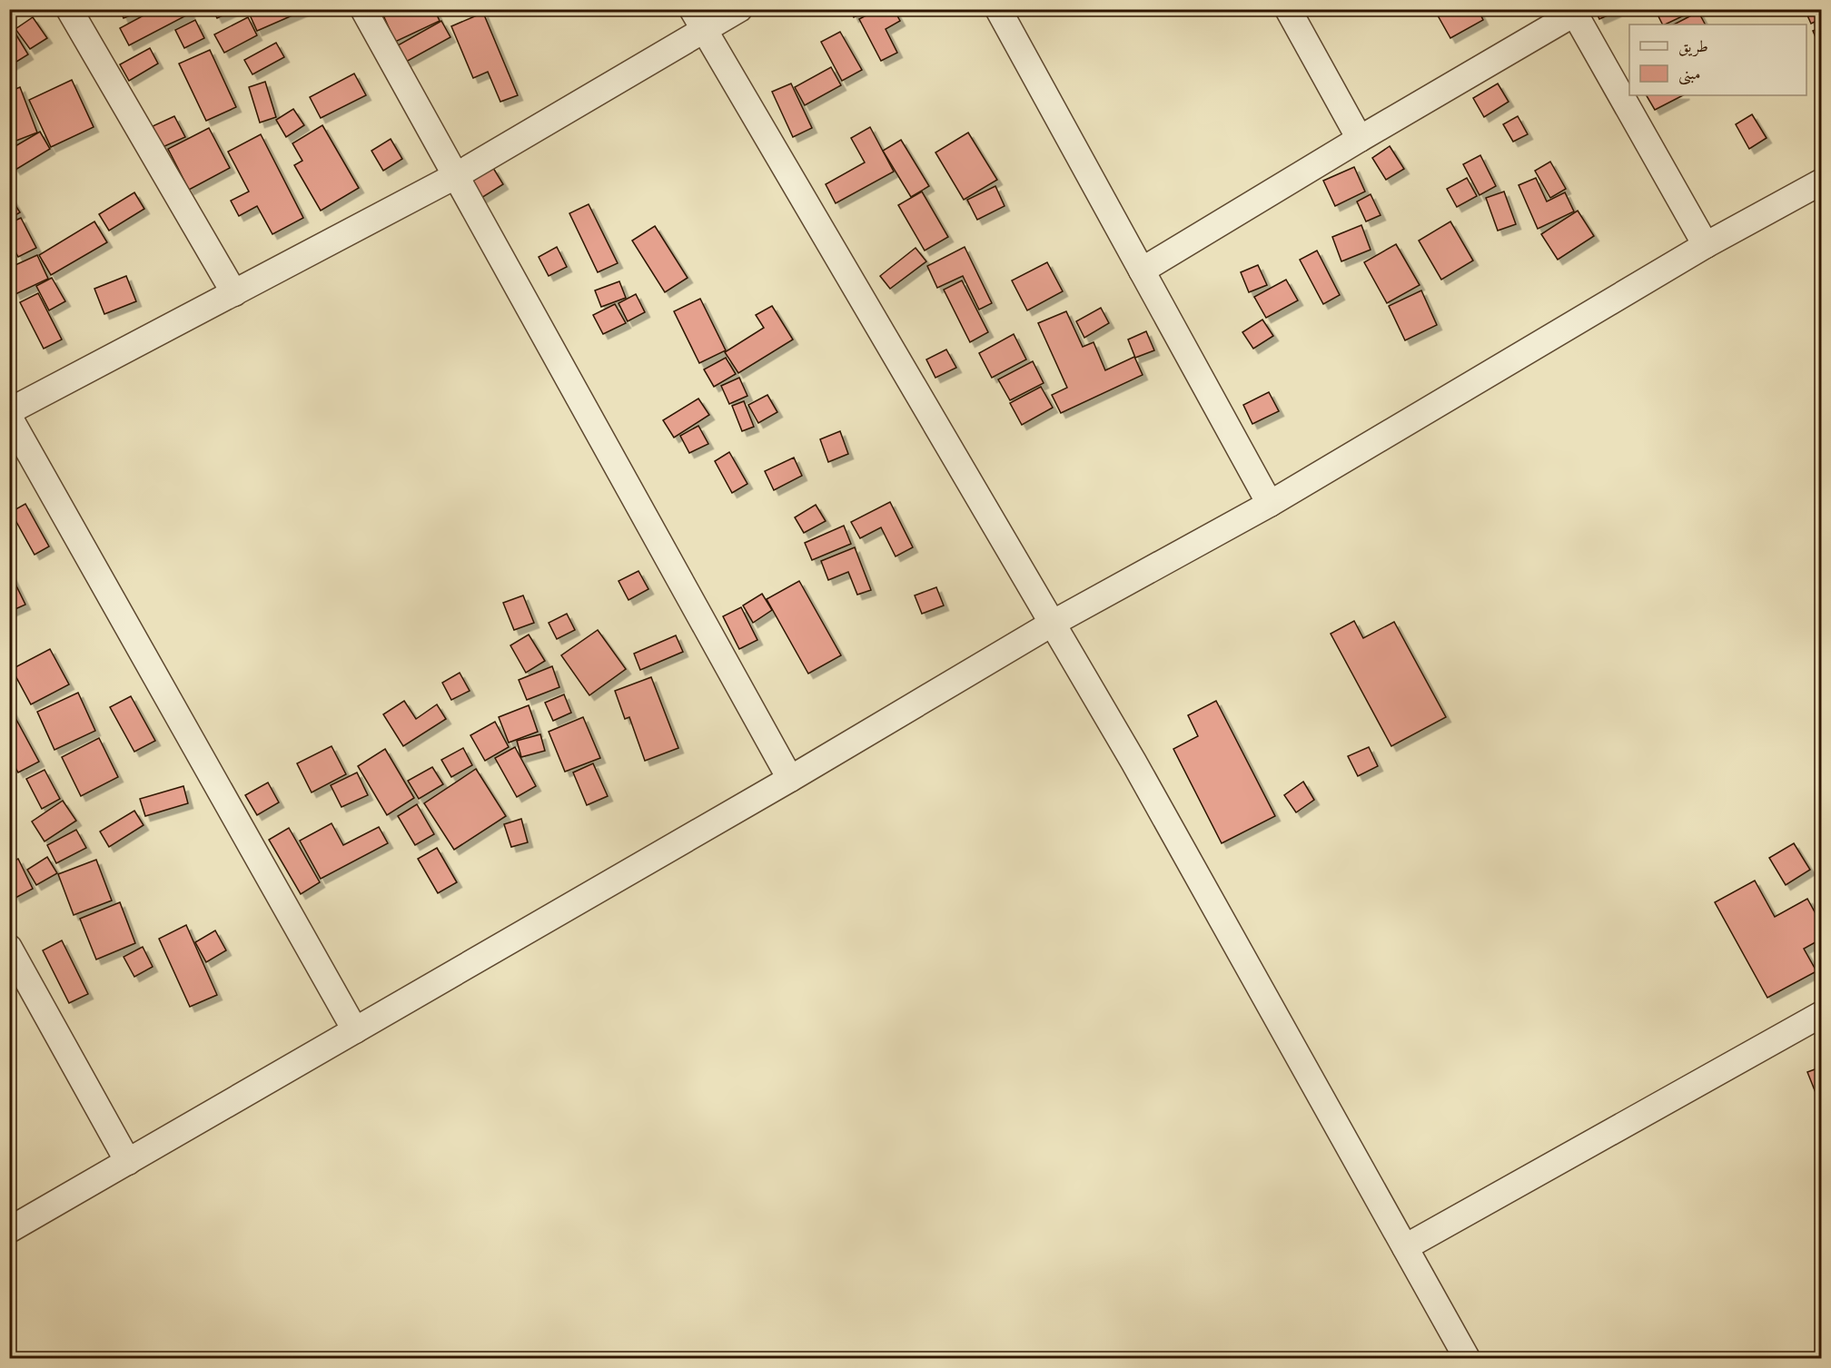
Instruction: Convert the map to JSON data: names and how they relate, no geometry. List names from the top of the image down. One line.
{"legend":["طريق","مبنى"]}
